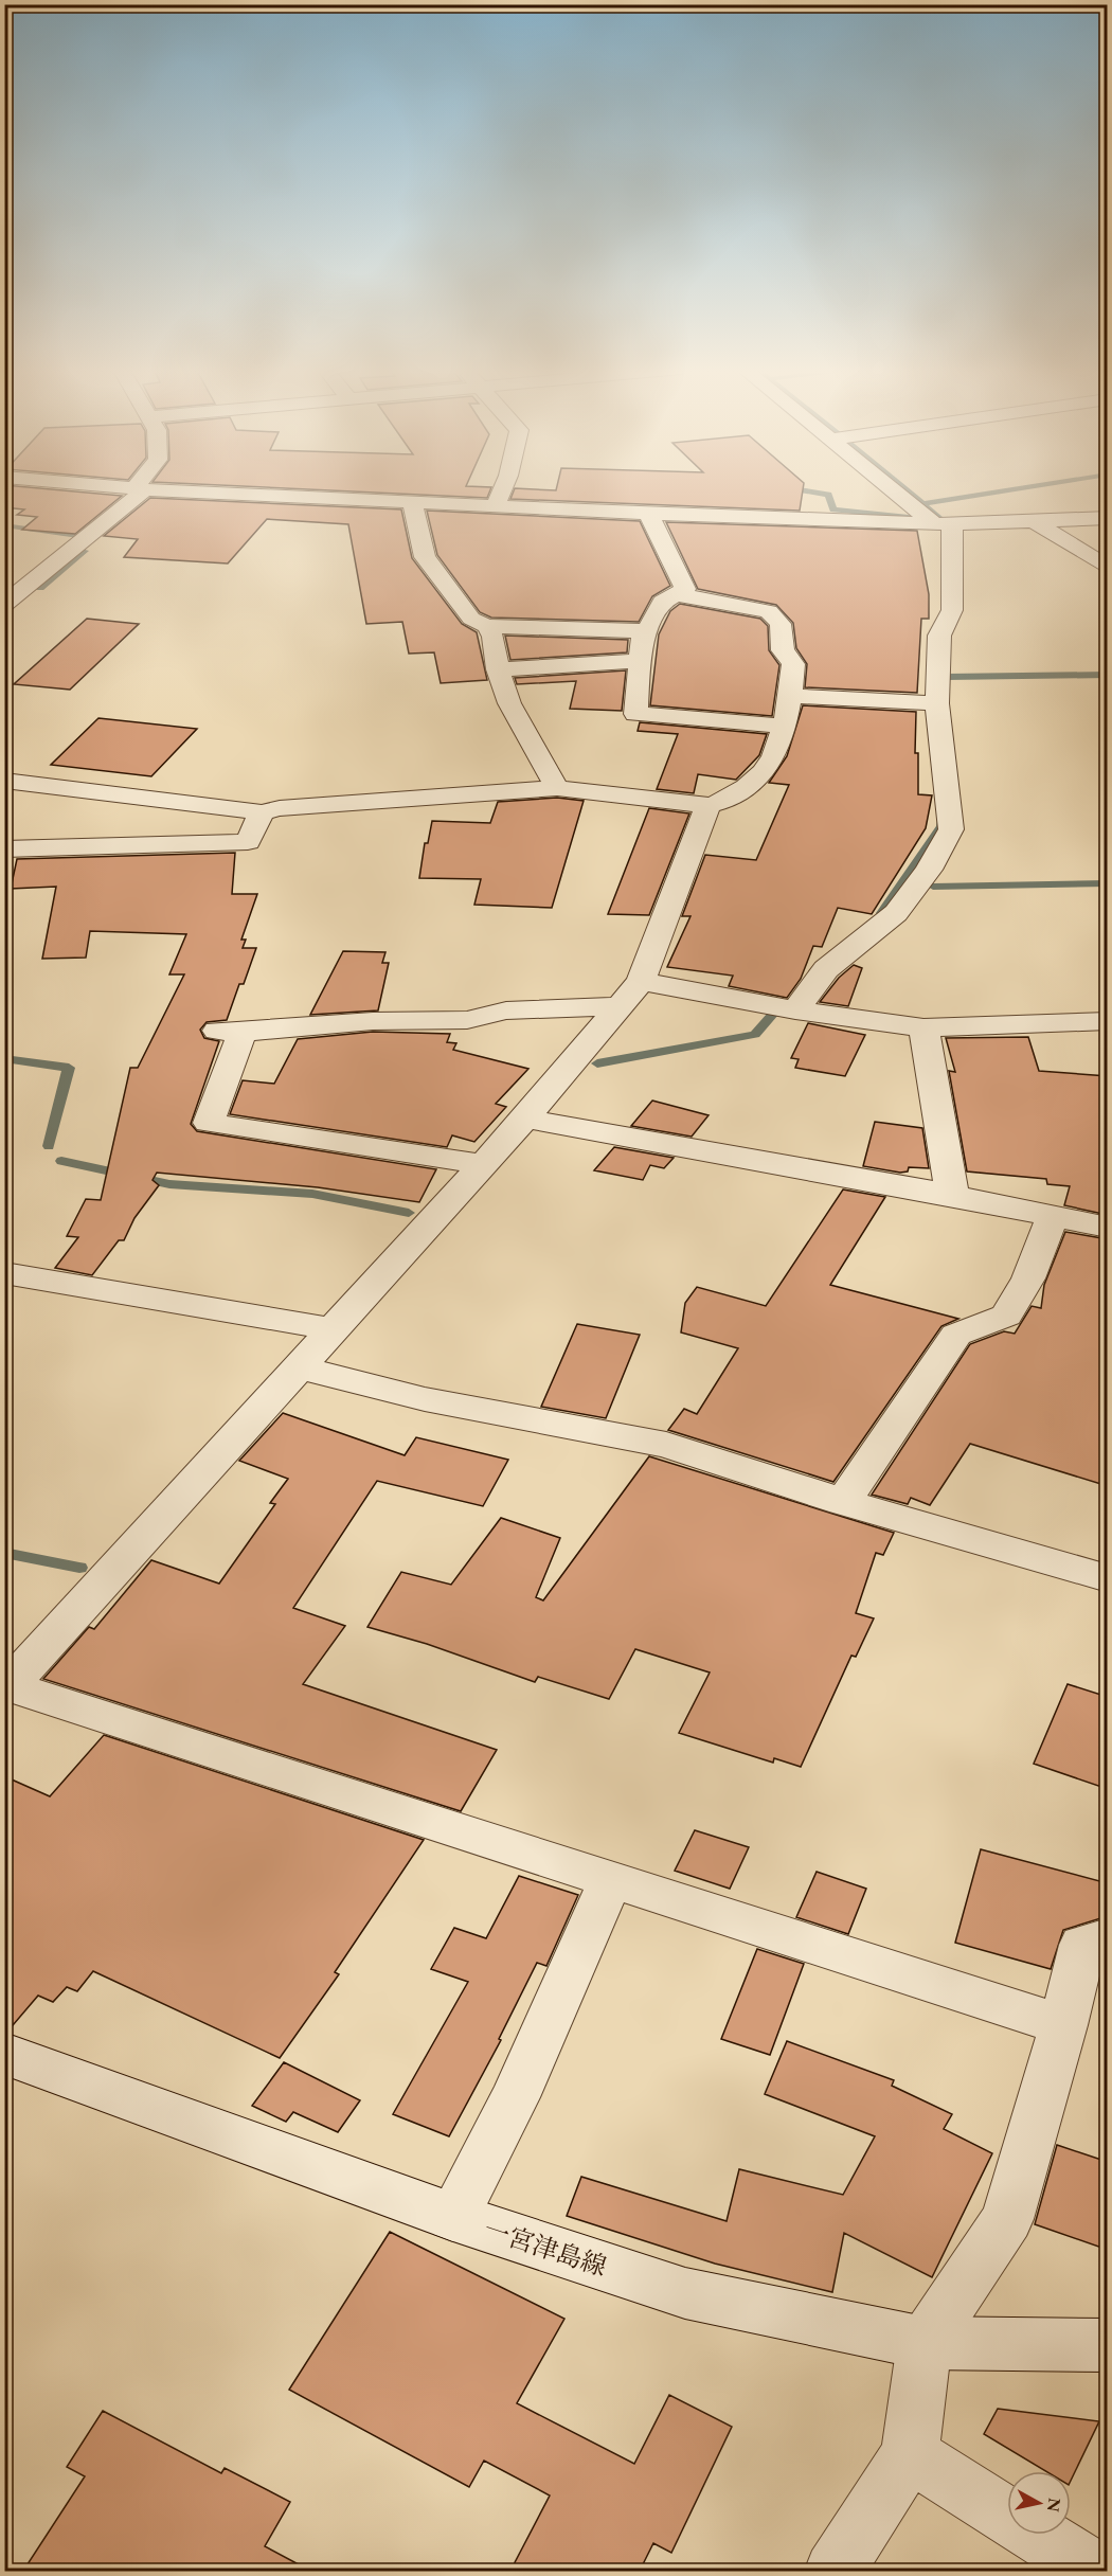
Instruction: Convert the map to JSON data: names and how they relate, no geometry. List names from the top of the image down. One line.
{"streets":{"street":["一宮津島線"]},"north":"right"}
